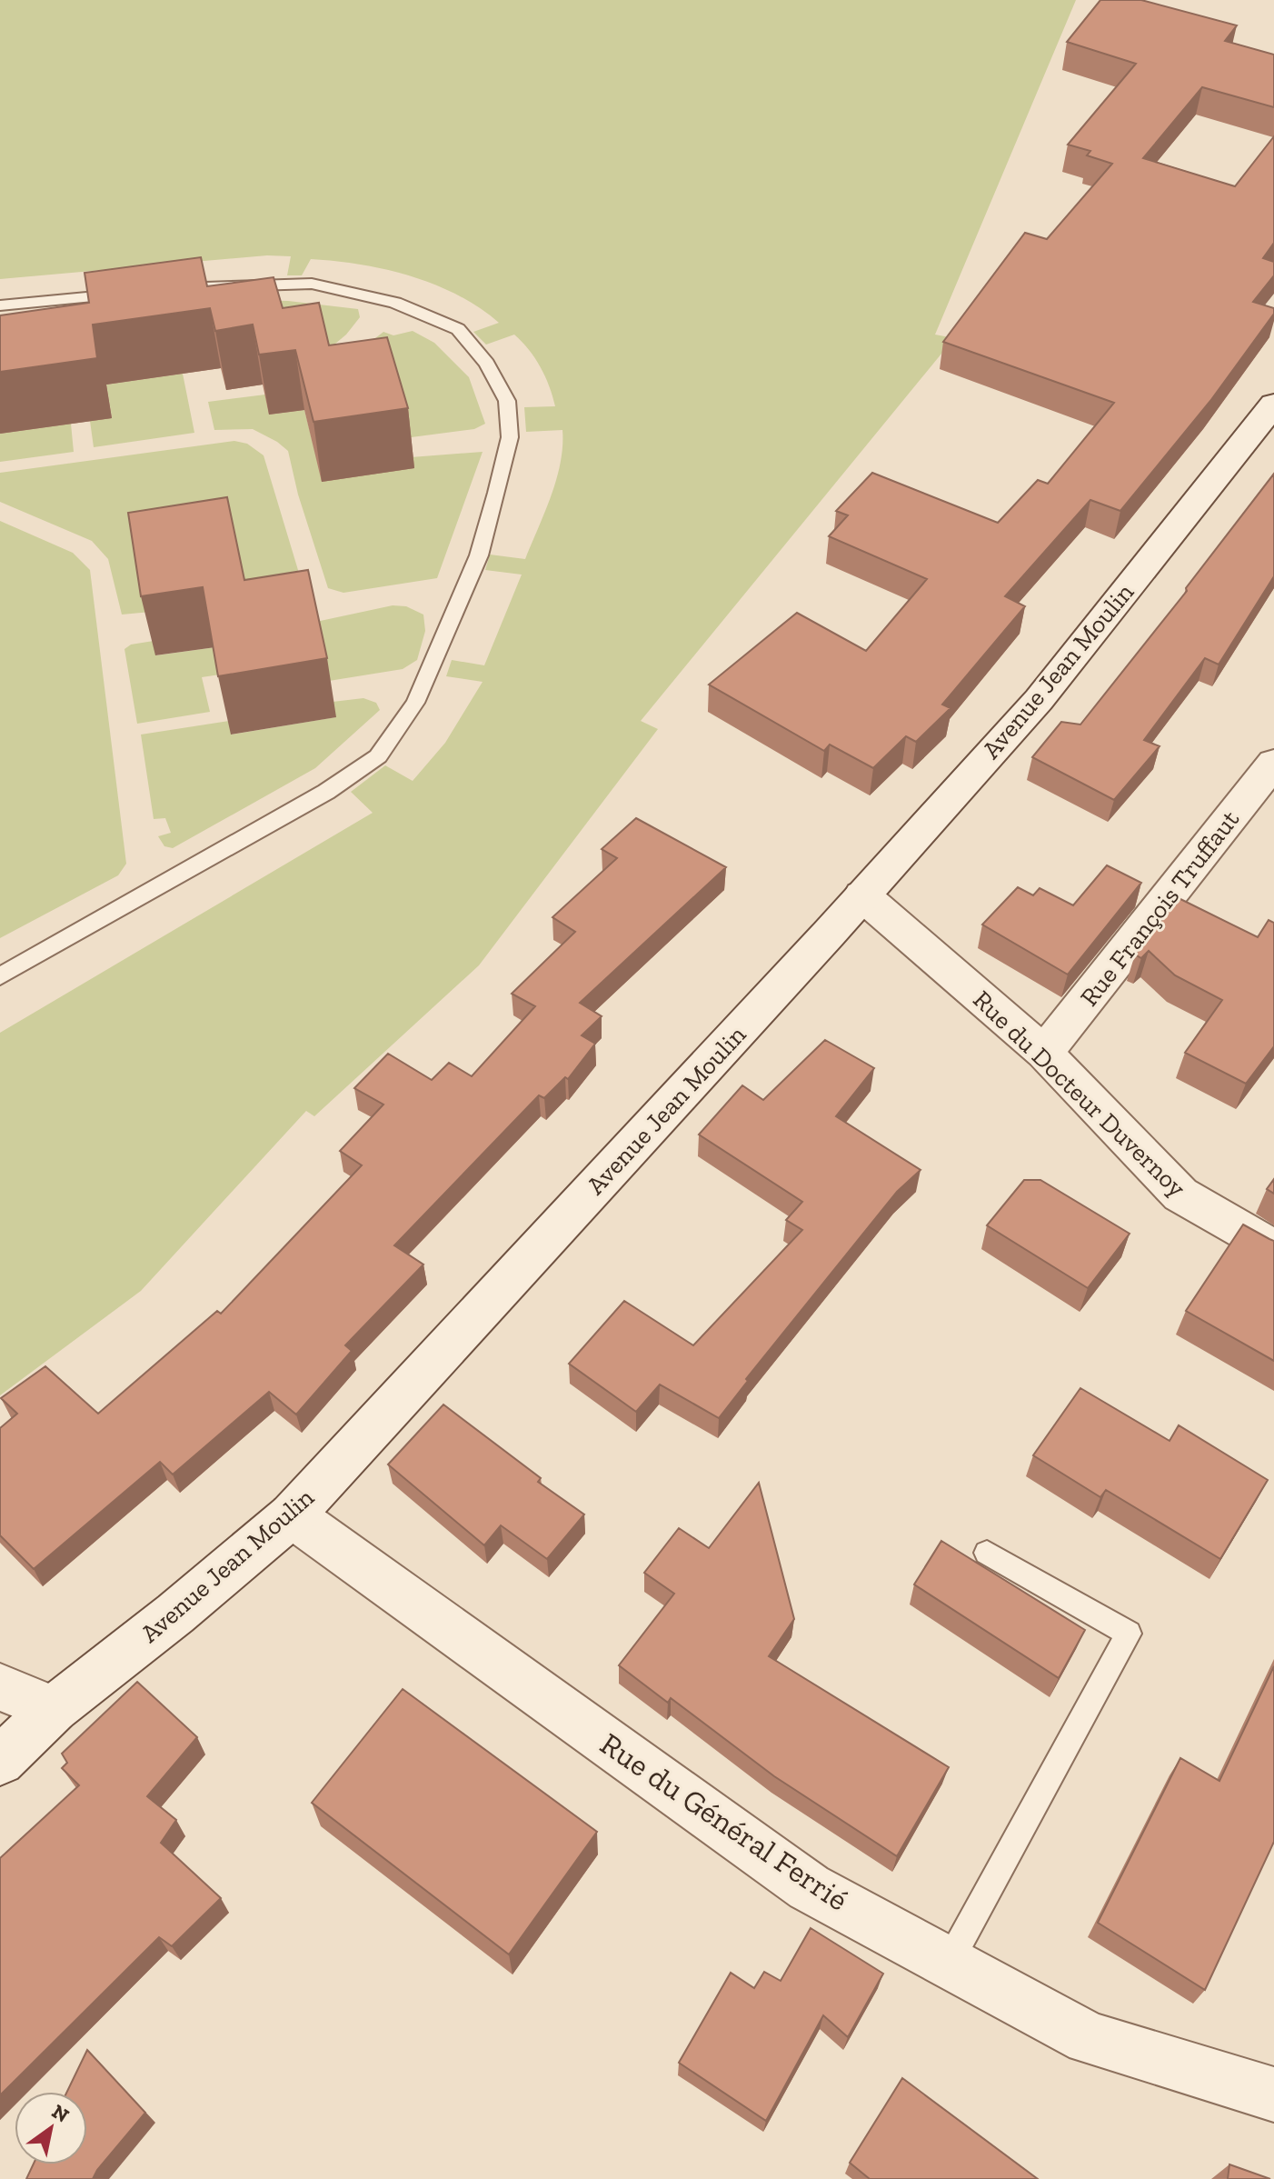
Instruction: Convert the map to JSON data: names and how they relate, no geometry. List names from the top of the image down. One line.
{"streets":{"main road":["Avenue Jean Moulin","Rue François Truffaut","Rue du Docteur Duvernoy","Rue du Général Ferrié"]},"crossings":[["Avenue Jean Moulin","Rue du Docteur Duvernoy"],["Avenue Jean Moulin","Rue du Général Ferrié"],["Rue François Truffaut","Rue du Docteur Duvernoy"]],"north":"top right"}
